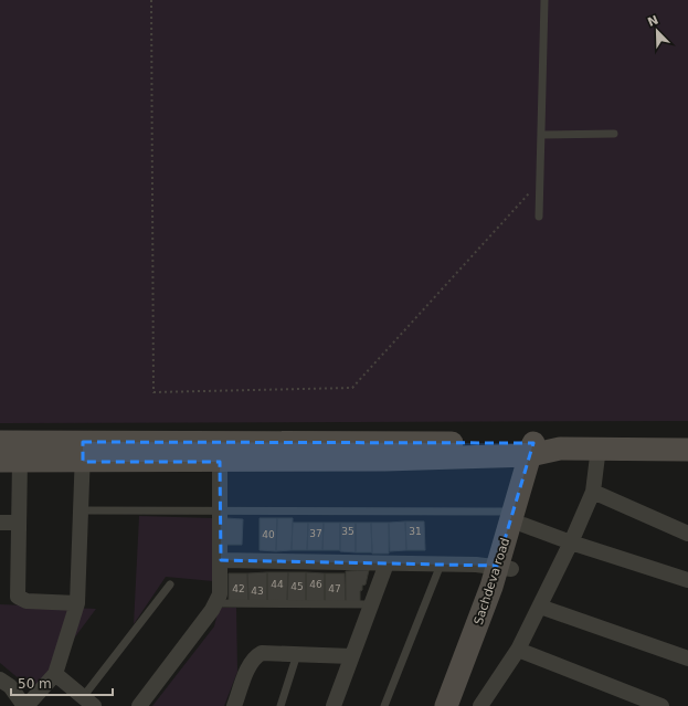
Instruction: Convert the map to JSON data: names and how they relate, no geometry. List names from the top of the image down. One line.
{"streets":{"street":["Sachdeva road"]},"house_numbers":["35","31","37","40","44","46","45","42","47","43"],"scale_bar":"50 m","north":"top left"}
